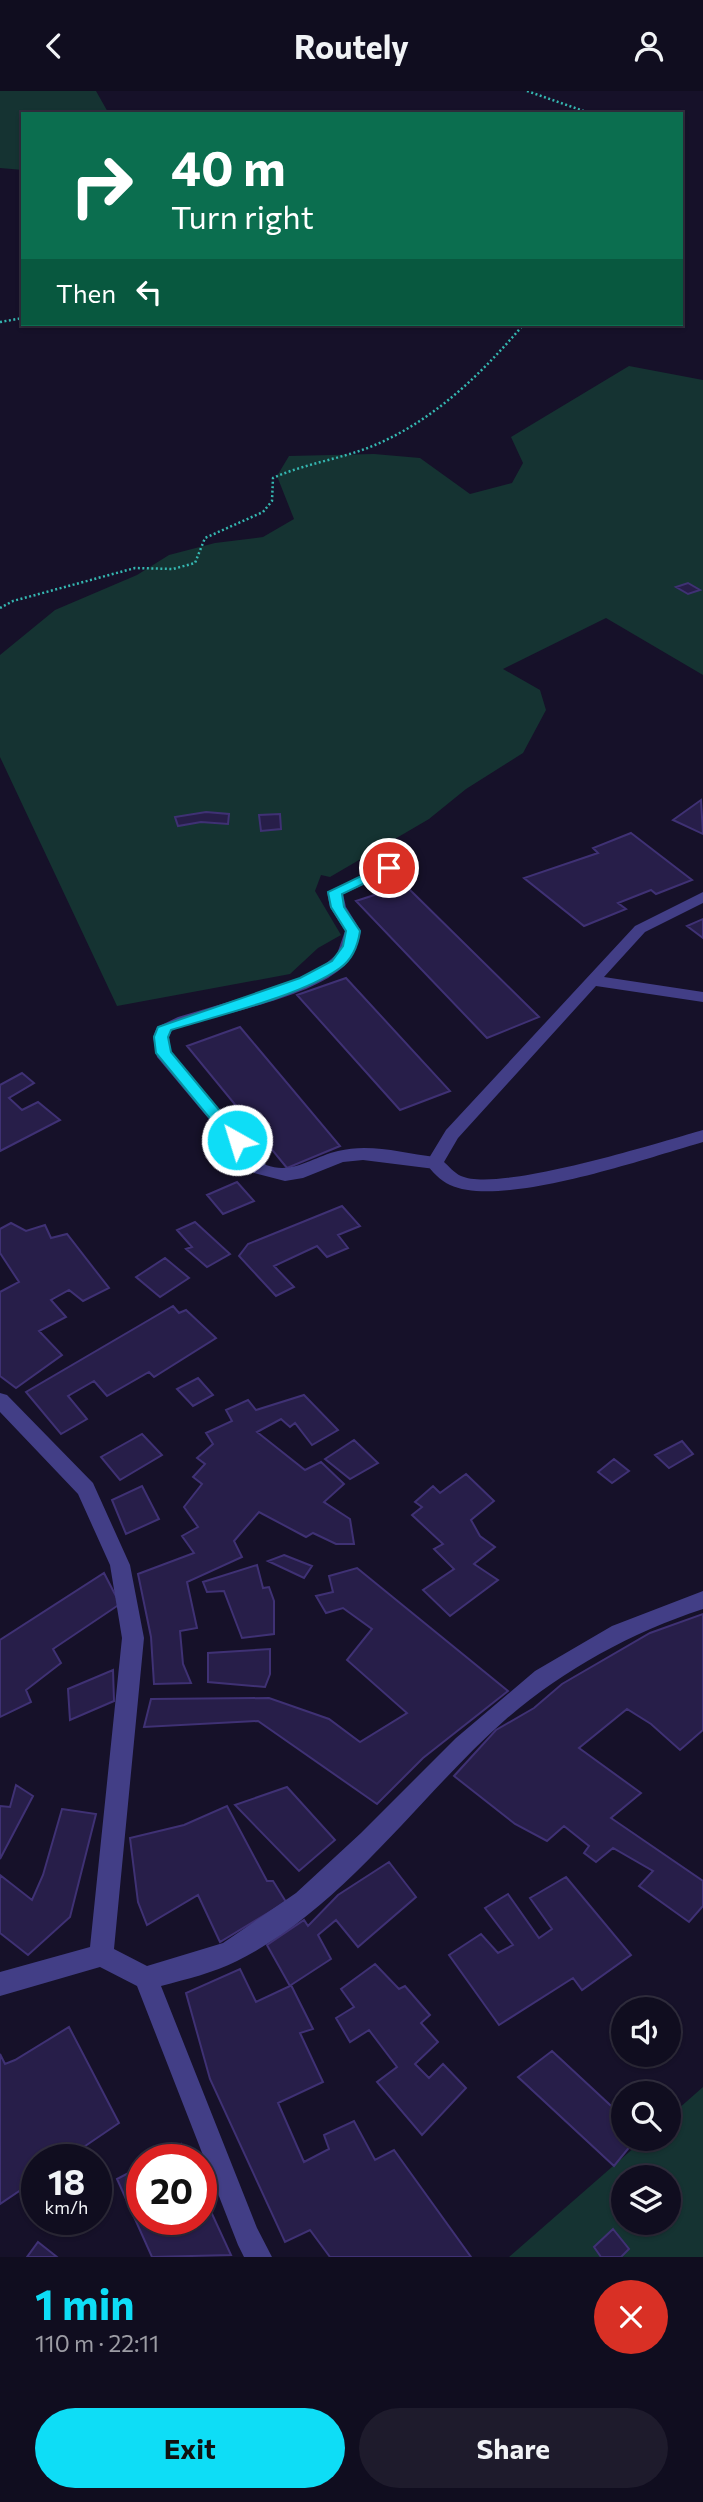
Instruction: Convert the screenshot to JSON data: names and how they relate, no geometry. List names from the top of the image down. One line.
{"page":{"header":"Routely","turn":["40 m","Turn right"],"then":"Then","speed":"18 km/h","limit":"20","heading":["1 min","110 m · 22:11"],"buttons":["Exit","Share"]}}
